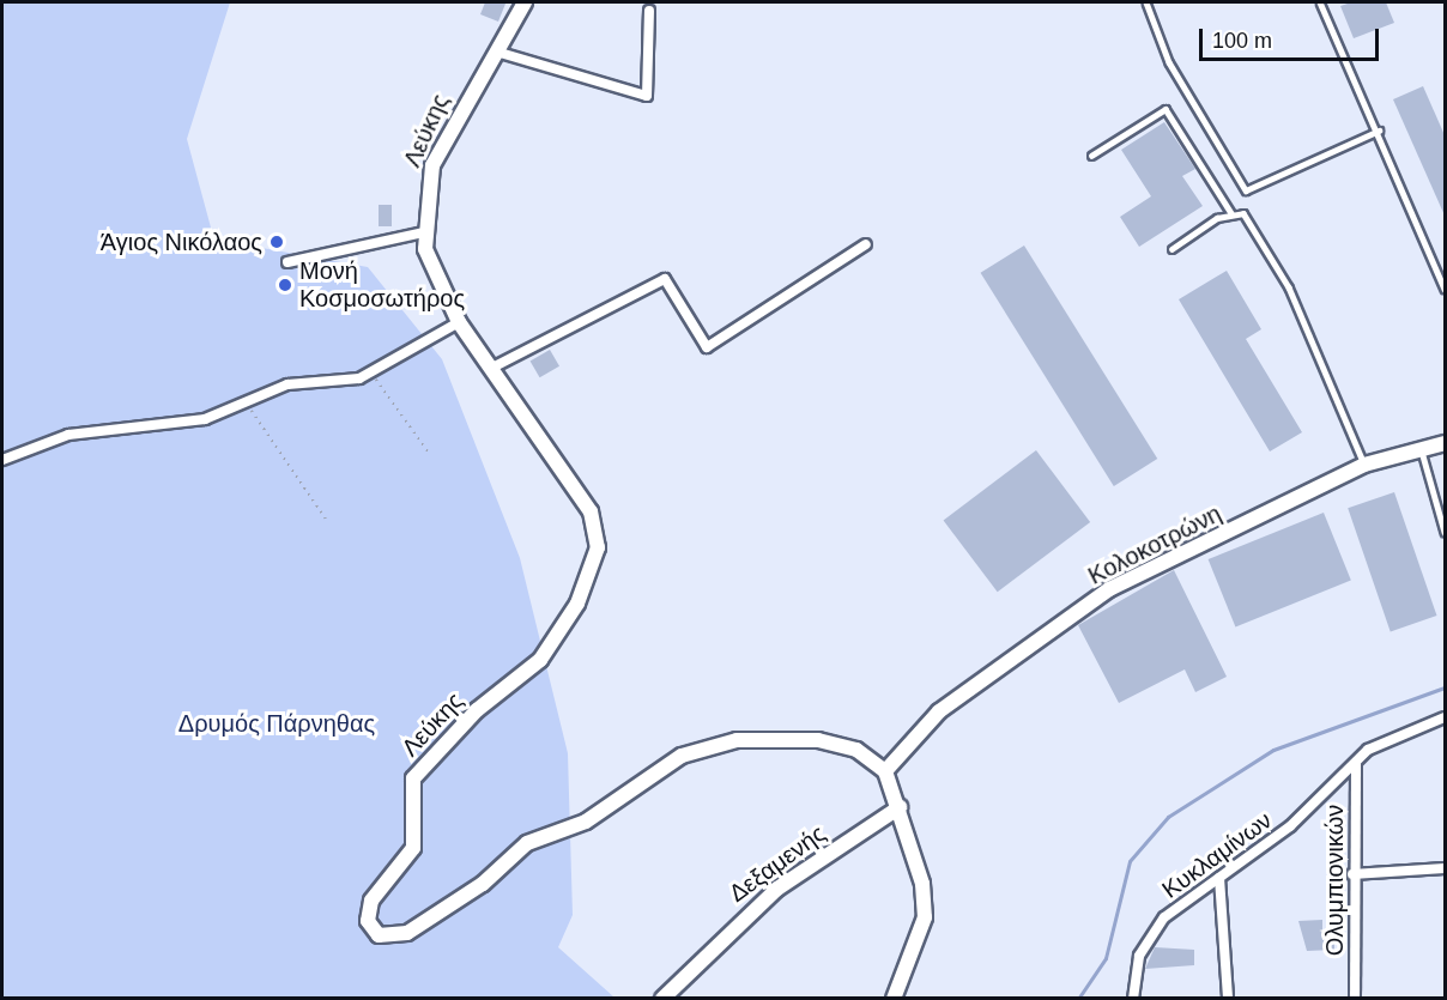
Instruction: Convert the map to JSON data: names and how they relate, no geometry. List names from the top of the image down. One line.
{"streets":{"street":["Λεύκης","Κολοκοτρώνη","Κυκλαμίνων","Δεξαμενής","Ολυμπιονικών"]},"crossings":[["Λεύκης","Κολοκοτρώνη"],["Λεύκης","Δεξαμενής"],["Κυκλαμίνων","Ολυμπιονικών"]],"parks":["Δρυμός Πάρνηθας"],"places":["Άγιος Νικόλαος","Μονή Κοσμοσωτήρος"],"scale_bar":"100 m"}
